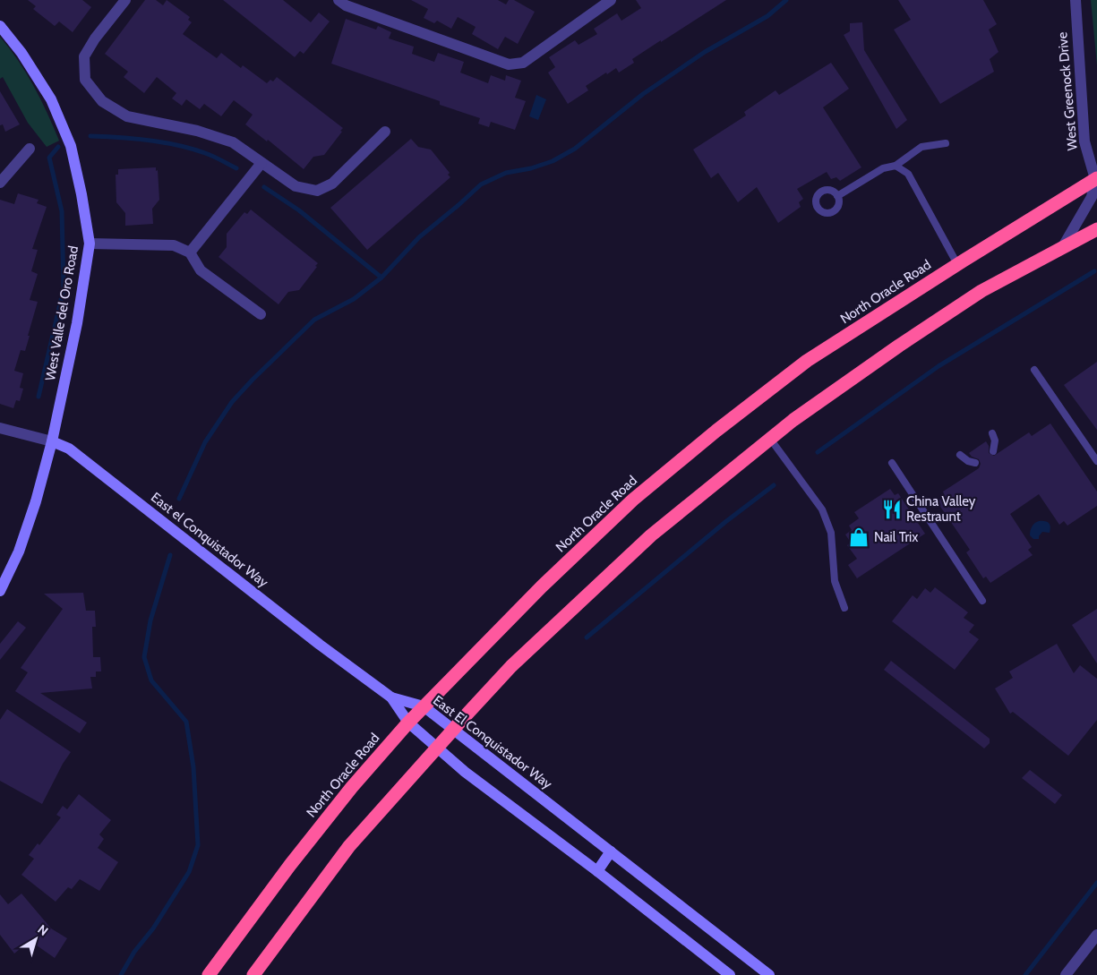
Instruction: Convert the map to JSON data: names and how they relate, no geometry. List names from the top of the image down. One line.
{"streets":{"highway":["North Oracle Road"],"street":["West Greenock Drive","West Valle del Oro Road","East el Conquistador Way","East El Conquistador Way"]},"crossings":[["West Greenock Drive","North Oracle Road"],["North Oracle Road","East El Conquistador Way"],["West Valle del Oro Road","East el Conquistador Way"],["East el Conquistador Way","East El Conquistador Way"]],"places":{"restaurant":["China Valley Restraunt"],"shop":["Nail Trix"]},"north":"top right"}
